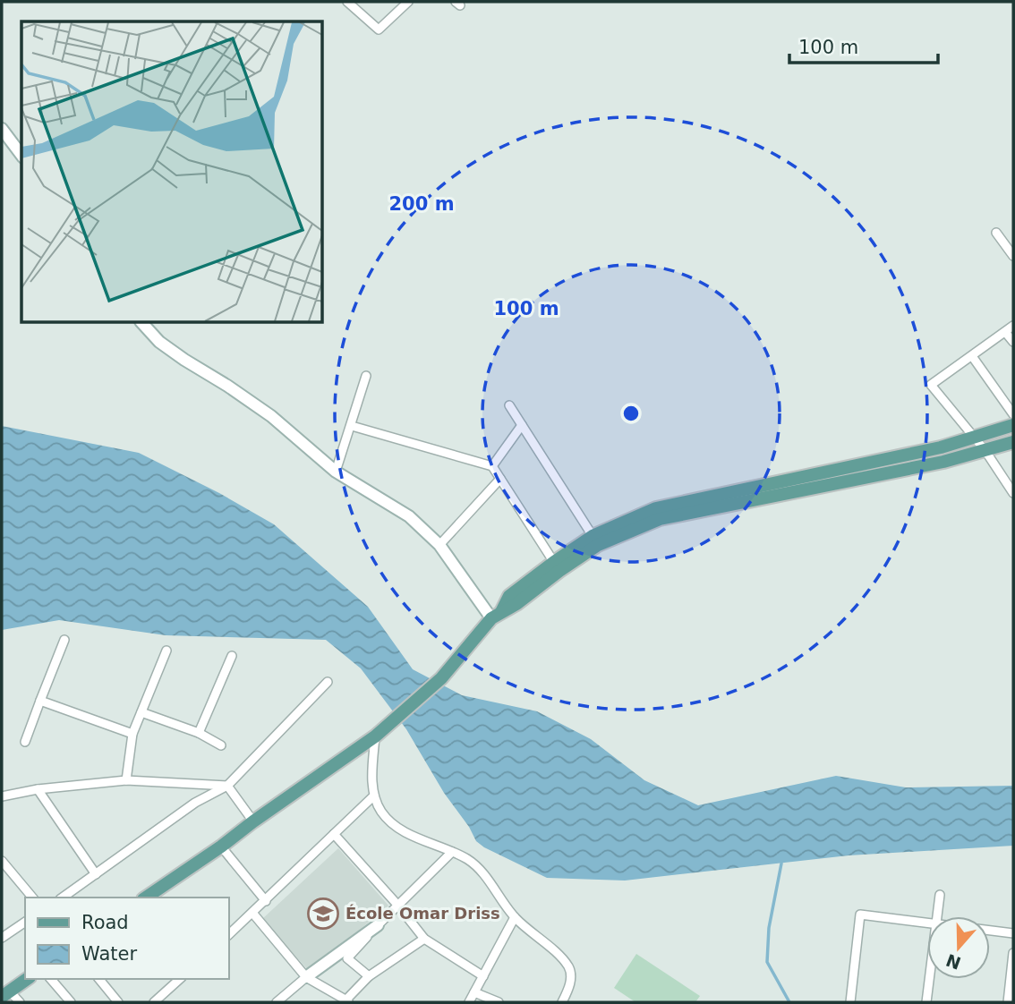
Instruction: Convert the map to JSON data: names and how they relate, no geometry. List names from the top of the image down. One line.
{"places":{"school or university":["École Omar Driss"]},"legend":["Road","Water"],"scale_bar":"100 m","north":"bottom","rings":["200 m","100 m"]}
